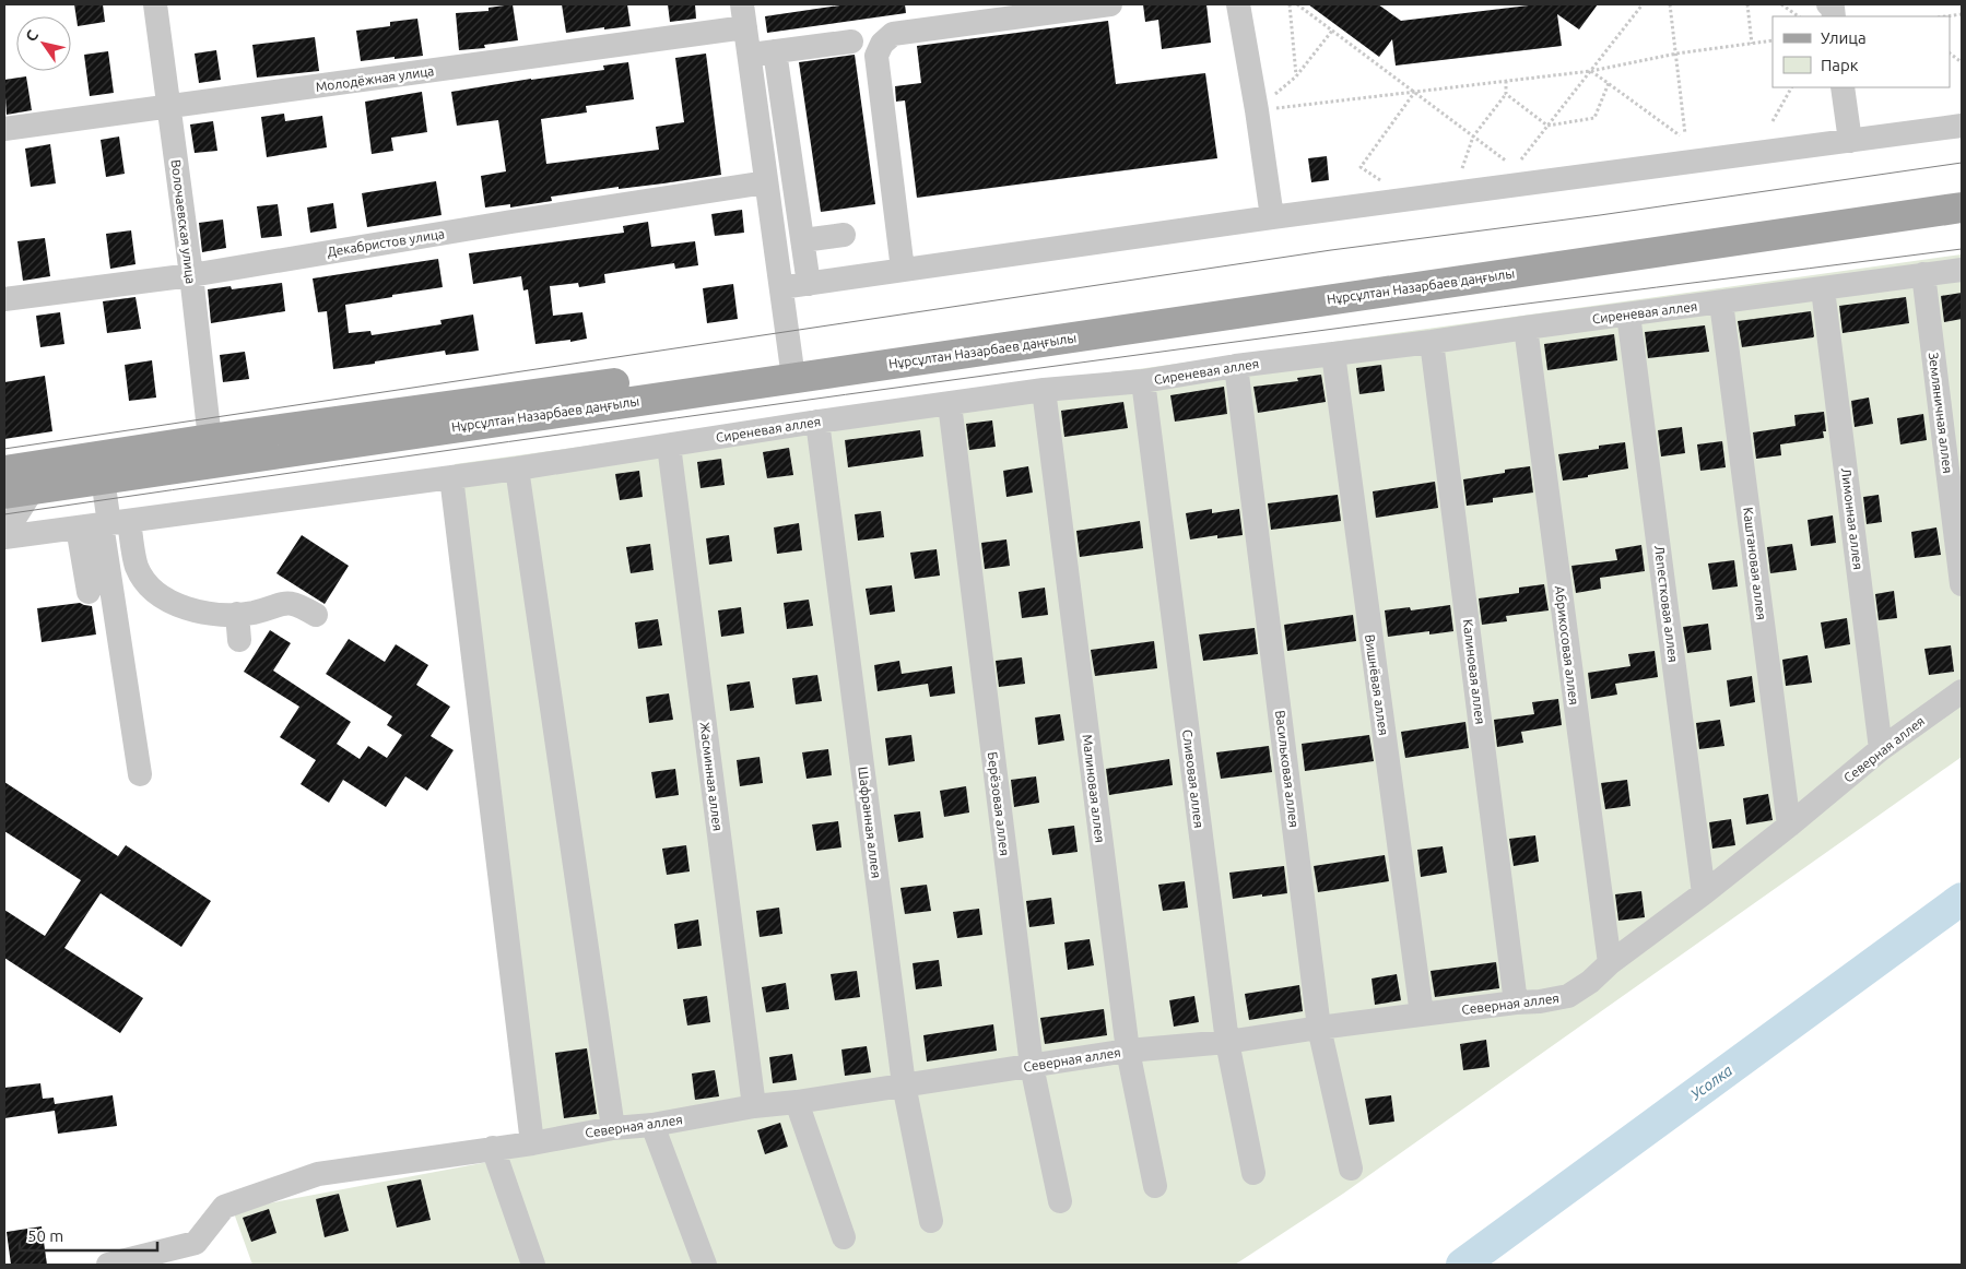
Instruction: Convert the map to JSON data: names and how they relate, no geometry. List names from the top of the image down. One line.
{"streets":{"main road":["Нұрсұлтан Назарбаев даңғылы"],"street":["Молодёжная улица","Волочаевская улица","Декабристов улица","Сиреневая аллея","Земляничная аллея","Лимонная аллея","Каштановая аллея","Лепестковая аллея","Абрикосовая аллея","Калиновая аллея","Вишнёвая аллея","Северная аллея","Васильковая аллея","Жасминная аллея","Сливовая аллея","Малиновая аллея","Берёзовая аллея","Шафранная аллея"]},"crossings":[["Молодёжная улица","Волочаевская улица"],["Волочаевская улица","Декабристов улица"],["Волочаевская улица","Нұрсұлтан Назарбаев даңғылы"],["Сиреневая аллея","Земляничная аллея"],["Сиреневая аллея","Лимонная аллея"],["Сиреневая аллея","Каштановая аллея"],["Сиреневая аллея","Лепестковая аллея"],["Сиреневая аллея","Абрикосовая аллея"],["Сиреневая аллея","Калиновая аллея"],["Сиреневая аллея","Вишнёвая аллея"],["Сиреневая аллея","Васильковая аллея"],["Сиреневая аллея","Жасминная аллея"],["Сиреневая аллея","Сливовая аллея"],["Сиреневая аллея","Малиновая аллея"],["Сиреневая аллея","Берёзовая аллея"],["Сиреневая аллея","Шафранная аллея"],["Лимонная аллея","Северная аллея"],["Каштановая аллея","Северная аллея"],["Лепестковая аллея","Северная аллея"],["Абрикосовая аллея","Северная аллея"],["Калиновая аллея","Северная аллея"],["Вишнёвая аллея","Северная аллея"],["Северная аллея","Васильковая аллея"],["Северная аллея","Жасминная аллея"],["Северная аллея","Сливовая аллея"],["Северная аллея","Малиновая аллея"],["Северная аллея","Берёзовая аллея"],["Северная аллея","Шафранная аллея"]],"water":["Усолка"],"legend":["Улица","Парк"],"scale_bar":"50 m","north":"top left"}
